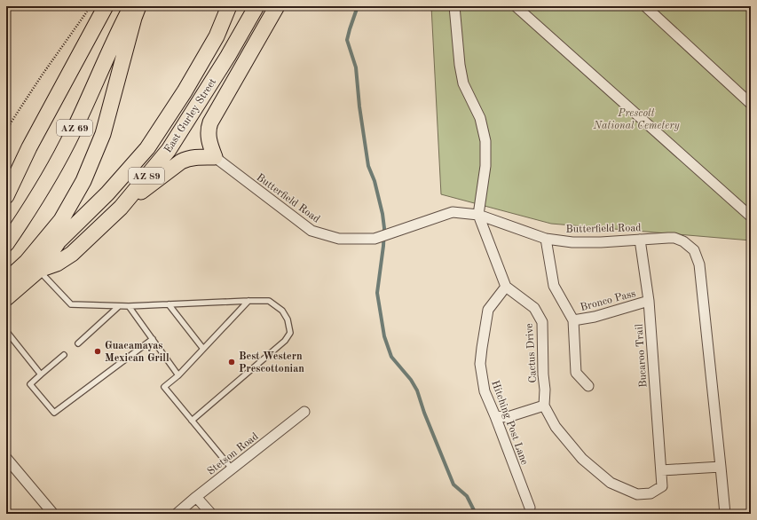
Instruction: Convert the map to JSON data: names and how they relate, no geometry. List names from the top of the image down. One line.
{"streets":{"main road":["East Gurley Street","AZ 69","AZ 89"],"street":["Butterfield Road","Bronco Pass","Cactus Drive","Bucaroo Trail","Hitching Post Lane","Stetson Road"]},"crossings":[["East Gurley Street","AZ 89"],["Butterfield Road","Bucaroo Trail"],["Bronco Pass","Bucaroo Trail"],["Cactus Drive","Bucaroo Trail"],["Cactus Drive","Hitching Post Lane"]],"parks":["Prescott National Cemetery"],"places":["Guacamayas Mexican Grill","Best Western Prescottonian"]}
